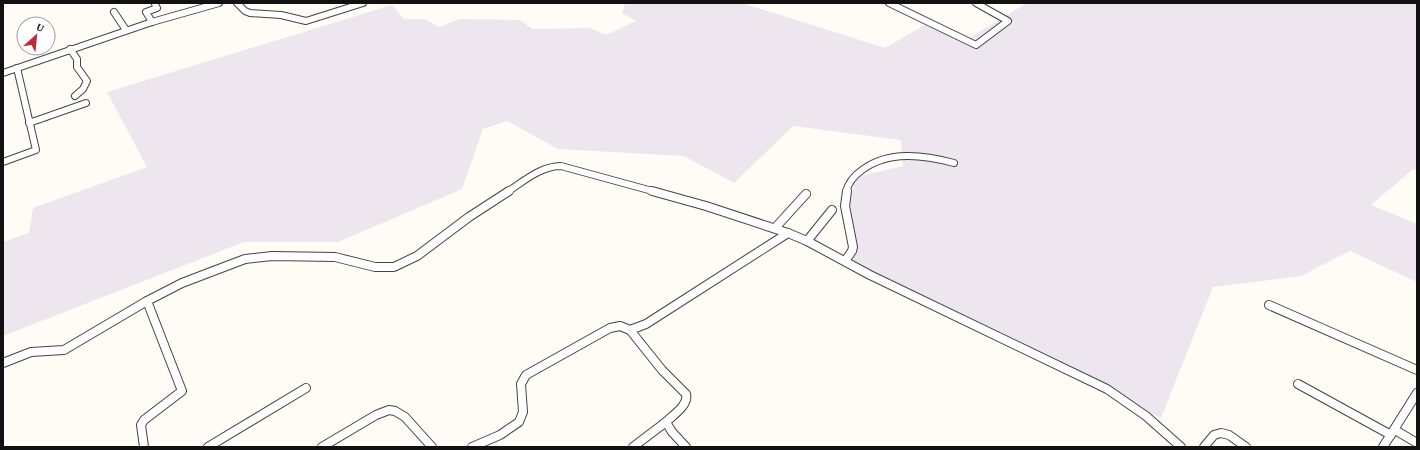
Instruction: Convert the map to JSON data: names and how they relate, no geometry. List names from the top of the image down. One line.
{"north":"top right"}
